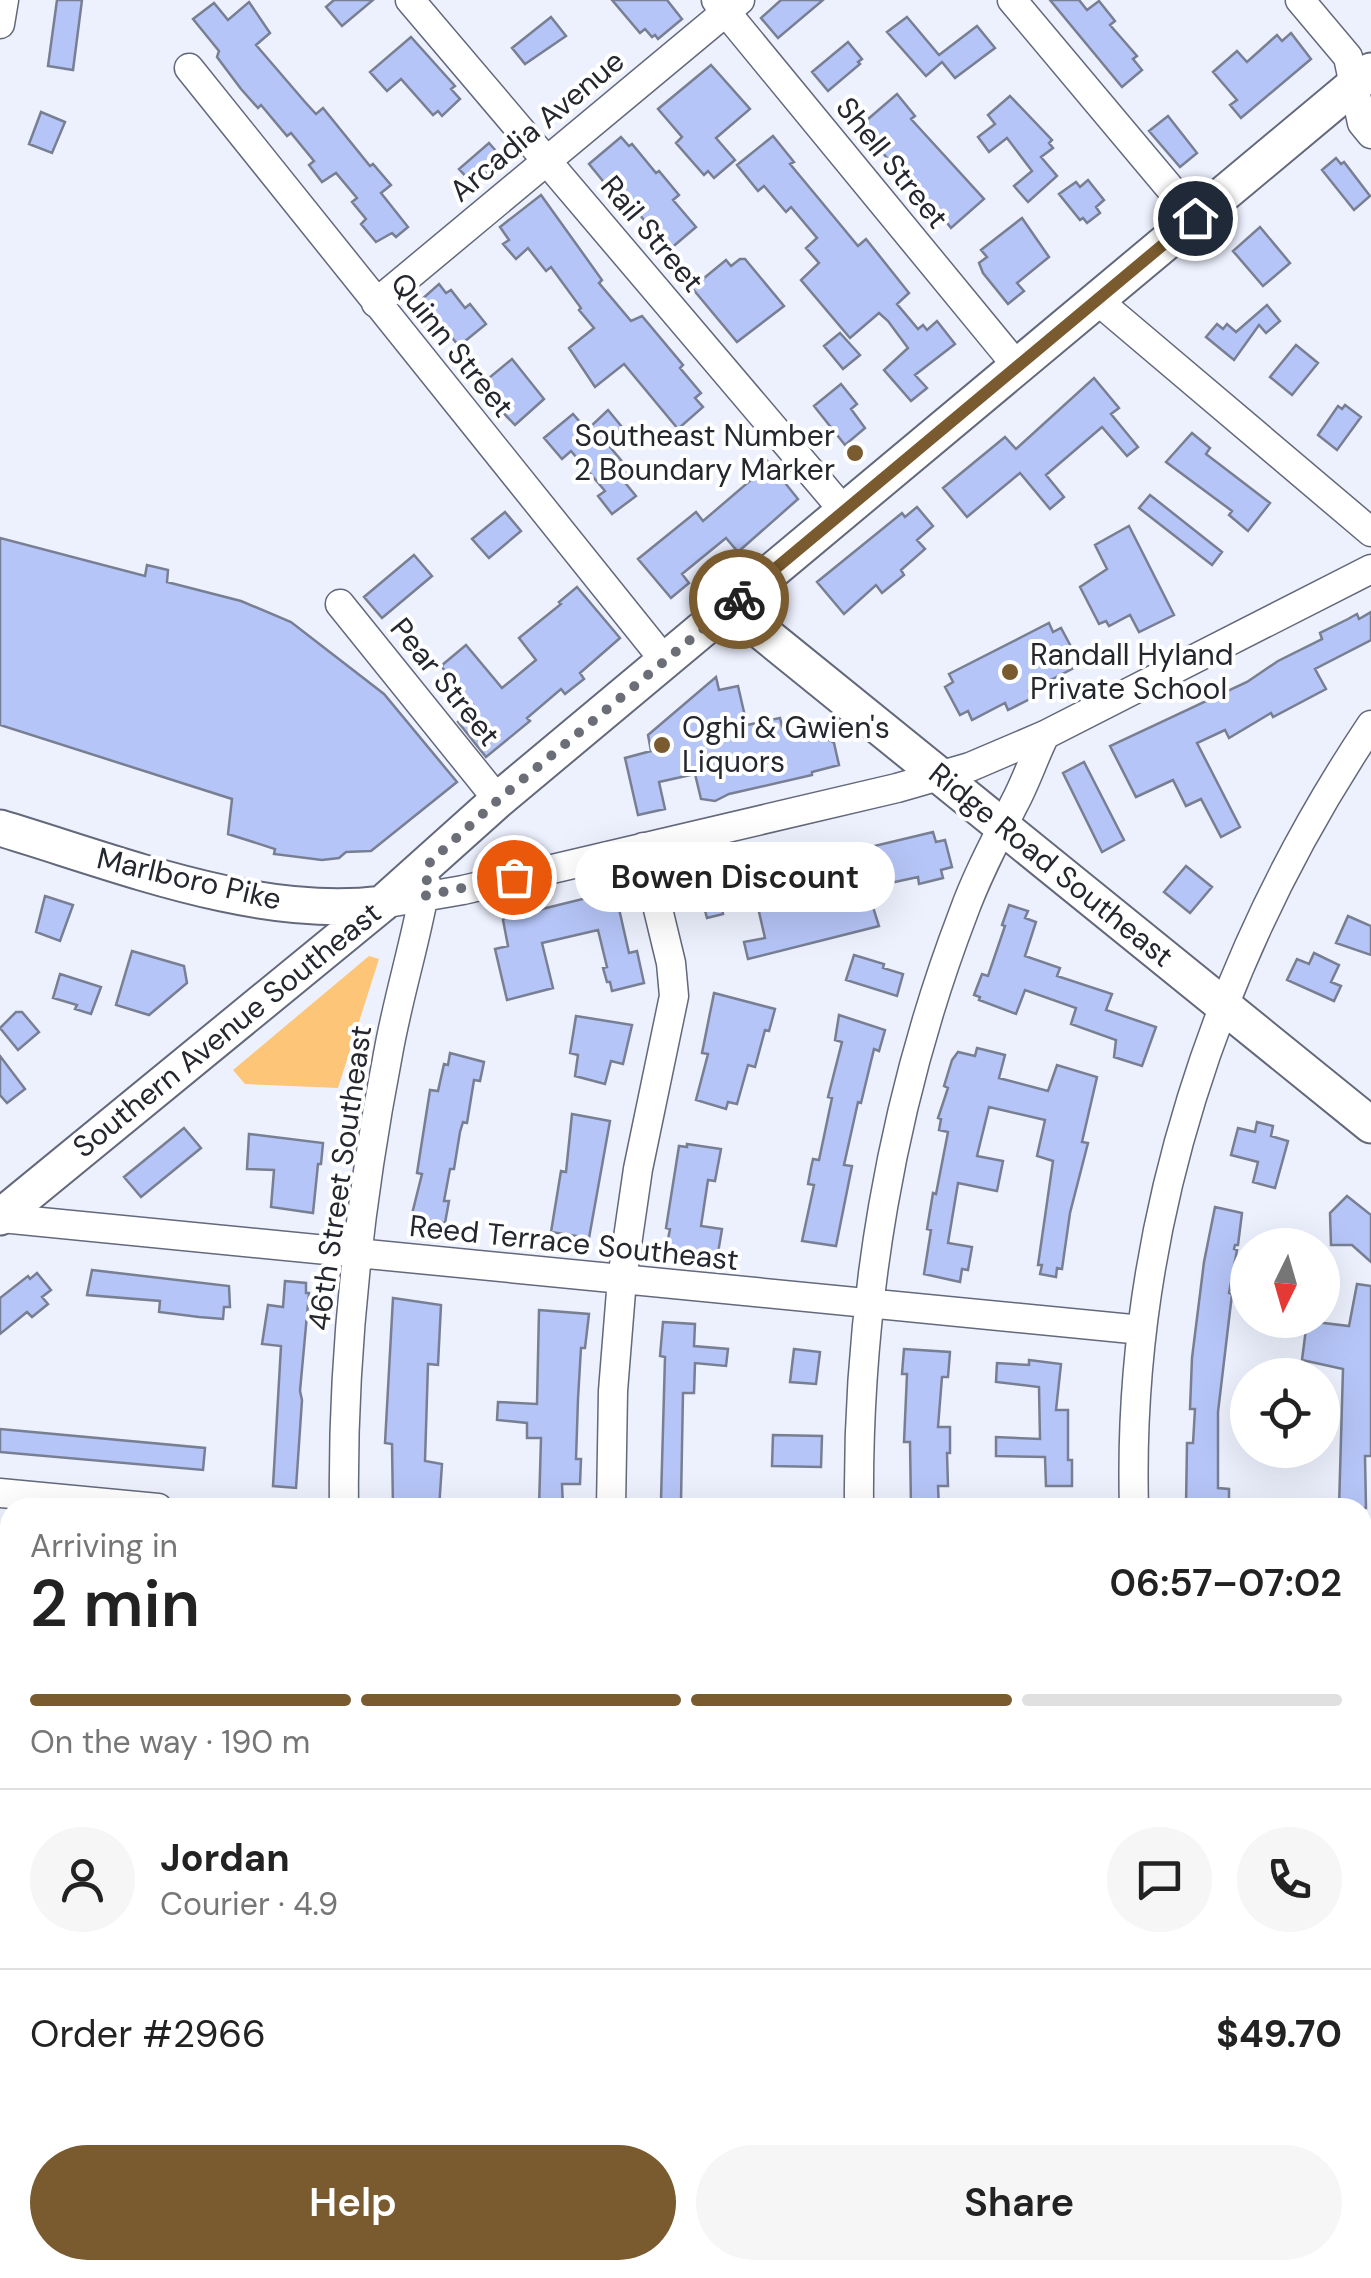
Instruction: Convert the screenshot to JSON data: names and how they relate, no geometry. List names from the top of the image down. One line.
{"streets":{"main road":["Ridge Road Southeast","Marlboro Pike","Southern Avenue Southeast"],"street":["Arcadia Avenue","Shell Street","Rail Street","Quinn Street","Pear Street","46th Street Southeast","Reed Terrace Southeast"]},"crossings":[["Arcadia Avenue","Shell Street"],["Arcadia Avenue","Rail Street"],["Arcadia Avenue","Quinn Street"],["Shell Street","Southern Avenue Southeast"],["Rail Street","Southern Avenue Southeast"],["Quinn Street","Southern Avenue Southeast"],["Pear Street","Southern Avenue Southeast"],["Ridge Road Southeast","Southern Avenue Southeast"],["Marlboro Pike","Southern Avenue Southeast"],["Southern Avenue Southeast","46th Street Southeast"],["Southern Avenue Southeast","Reed Terrace Southeast"],["46th Street Southeast","Reed Terrace Southeast"]],"places":["Southeast Number 2 Boundary Marker","Randall Hyland Private School","Oghi & Gwien's Liquors","Bowen Discount"],"north":"bottom","page":{"bubble":"Bowen Discount","heading":["2 min","Arriving in","06:57–07:02"],"panel":["Jordan","Courier · 4.9","Order #2966","$49.70"],"bar":"On the way · 190 m","buttons":["Help","Share"]}}
